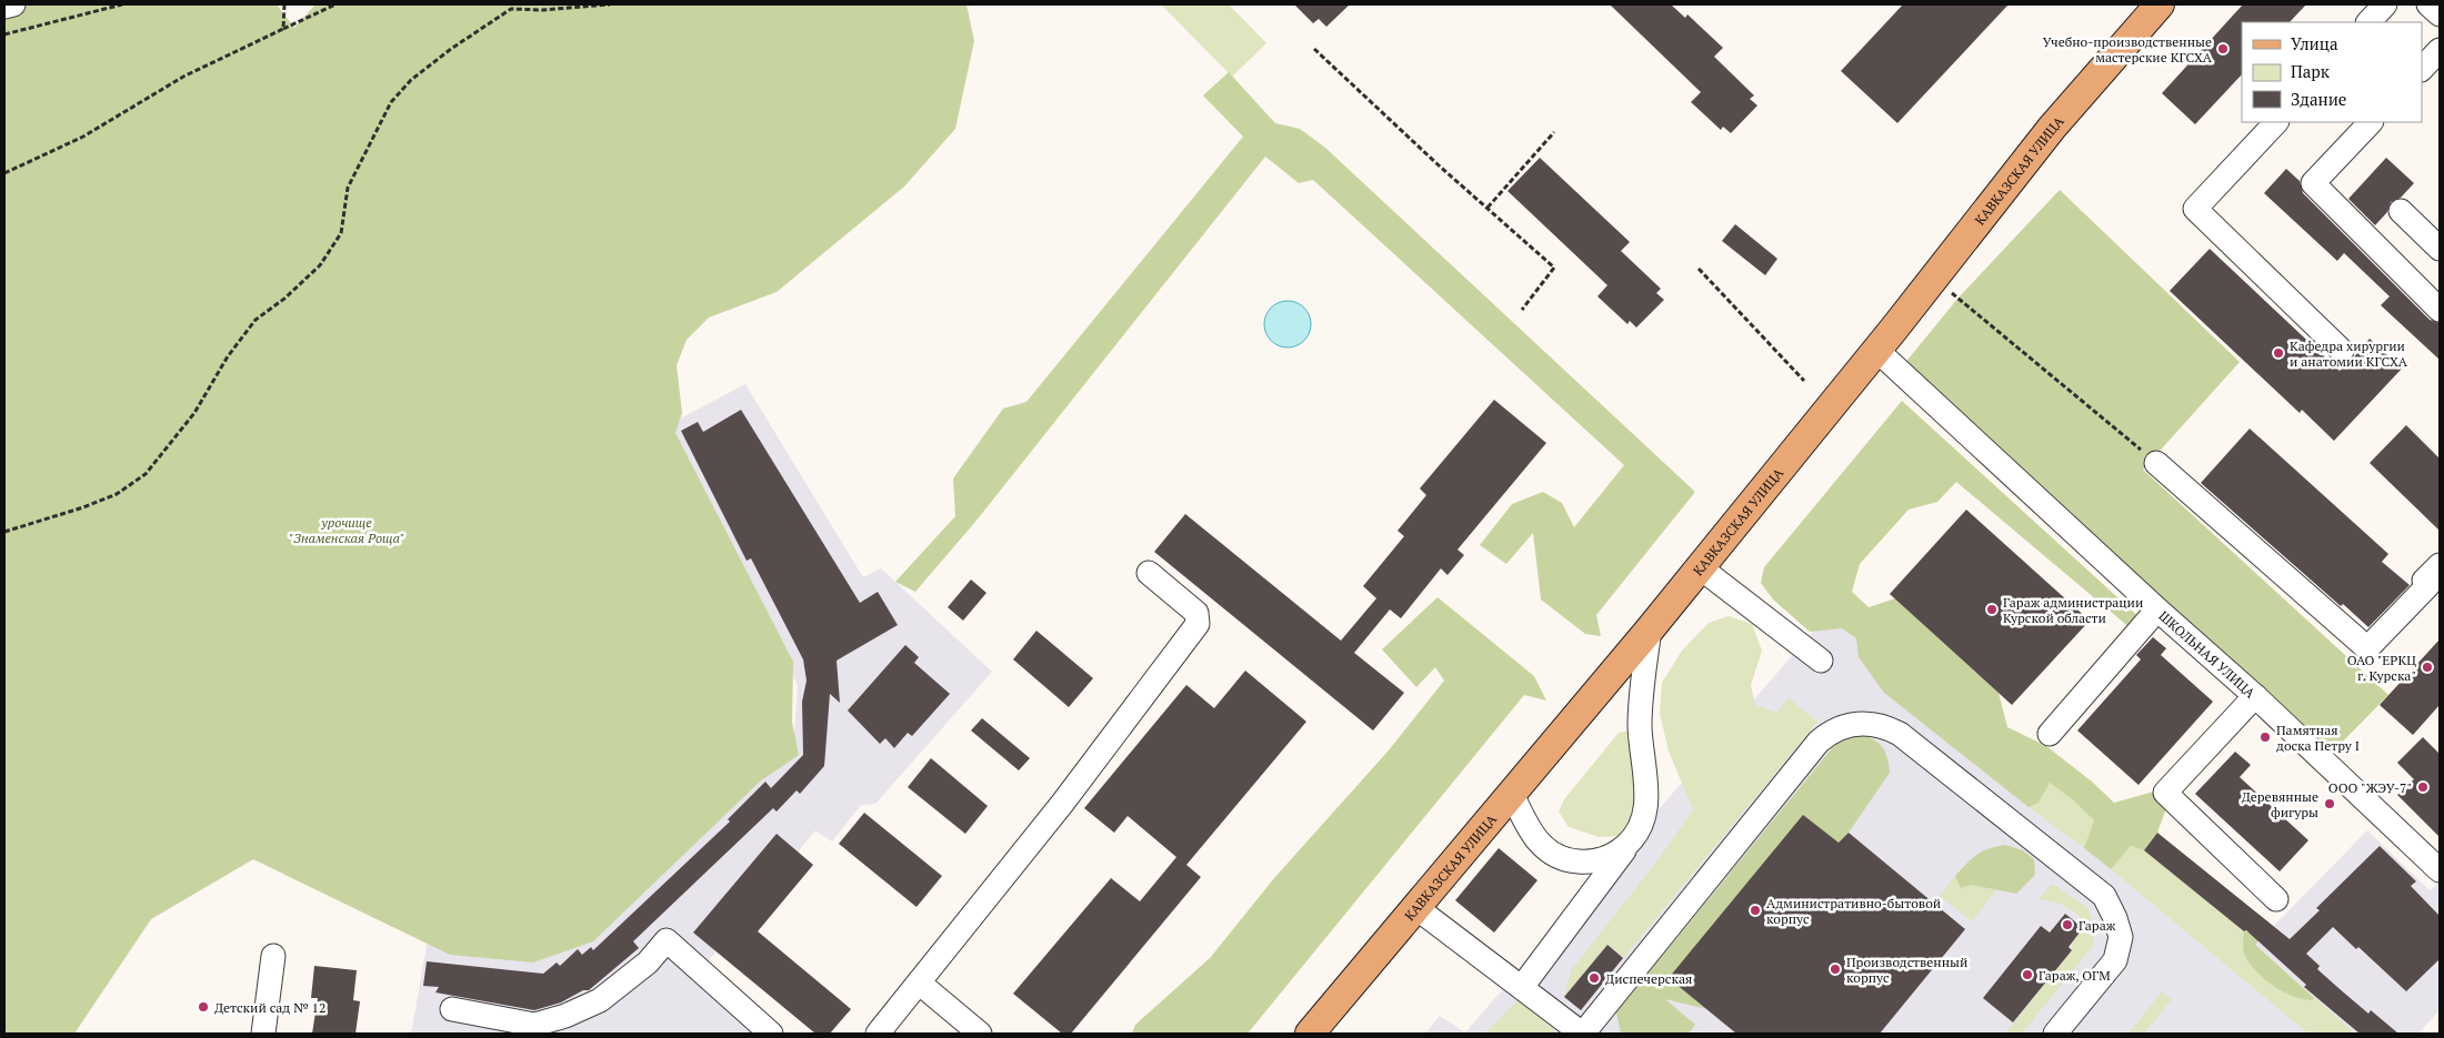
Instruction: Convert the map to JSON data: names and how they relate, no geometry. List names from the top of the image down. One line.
{"streets":{"main road":["КАВКАЗСКАЯ УЛИЦА"],"street":["ШКОЛЬНАЯ УЛИЦА"]},"crossings":[["КАВКАЗСКАЯ УЛИЦА","ШКОЛЬНАЯ УЛИЦА"]],"parks":["урочище \"Знаменская Роща\""],"places":["Учебно-производственные мастерские КГСХА","Кафедра хирургии и анатомии КГСХА","Гараж администрации Курской области","ОАО \"ЕРКЦ г. Курска\"","Памятная доска Петру I","ООО \"ЖЭУ-7\"","Деревянные фигуры","Административно-бытовой корпус","Гараж","Производственный корпус","Гараж, ОГМ","Диспечерская","Детский сад № 12"],"legend":["Улица","Парк","Здание"]}
